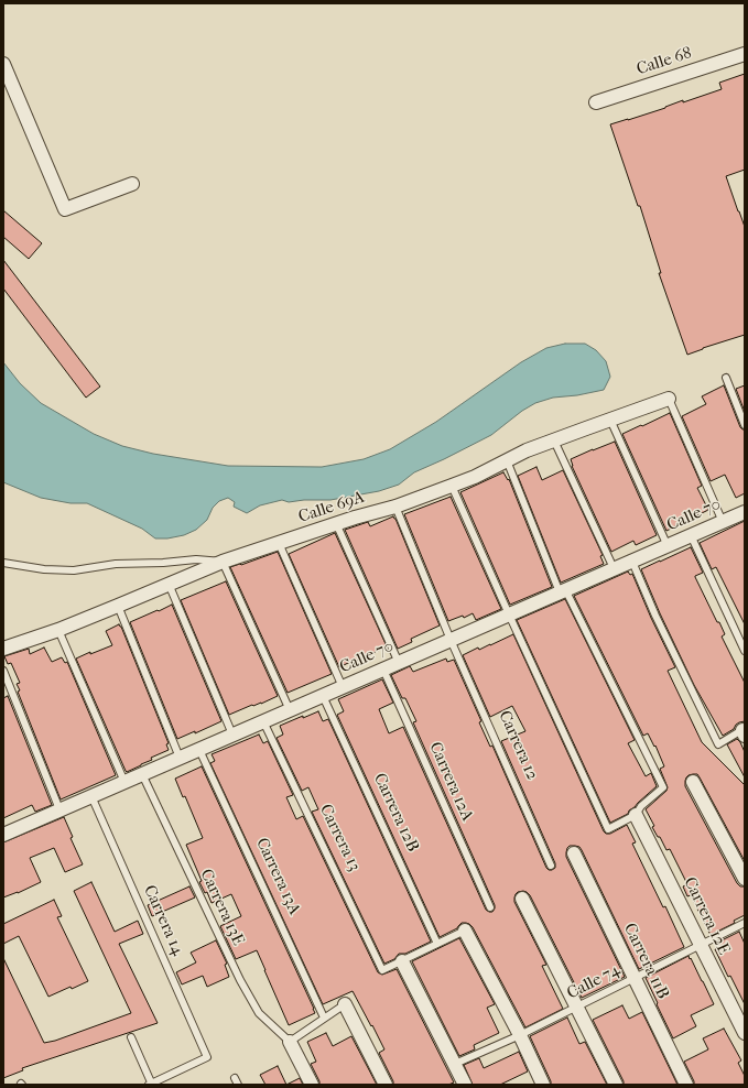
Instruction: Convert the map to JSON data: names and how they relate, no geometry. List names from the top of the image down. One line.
{"streets":{"street":["Calle 68","Calle 69A","Calle 70","Carrera 12E","Carrera 11B"],"lane":["Carrera 12","Carrera 12A","Carrera 12B","Carrera 13","Carrera 13A","Carrera 13E","Carrera 14","Calle 74"]},"crossings":[["Calle 69A","Carrera 12"],["Calle 70","Carrera 12"],["Calle 70","Carrera 12A"],["Calle 70","Carrera 12B"],["Calle 70","Carrera 13"],["Calle 70","Carrera 13A"],["Calle 70","Carrera 13E"],["Calle 70","Carrera 14"],["Carrera 12E","Calle 74"],["Carrera 11B","Calle 74"]]}
